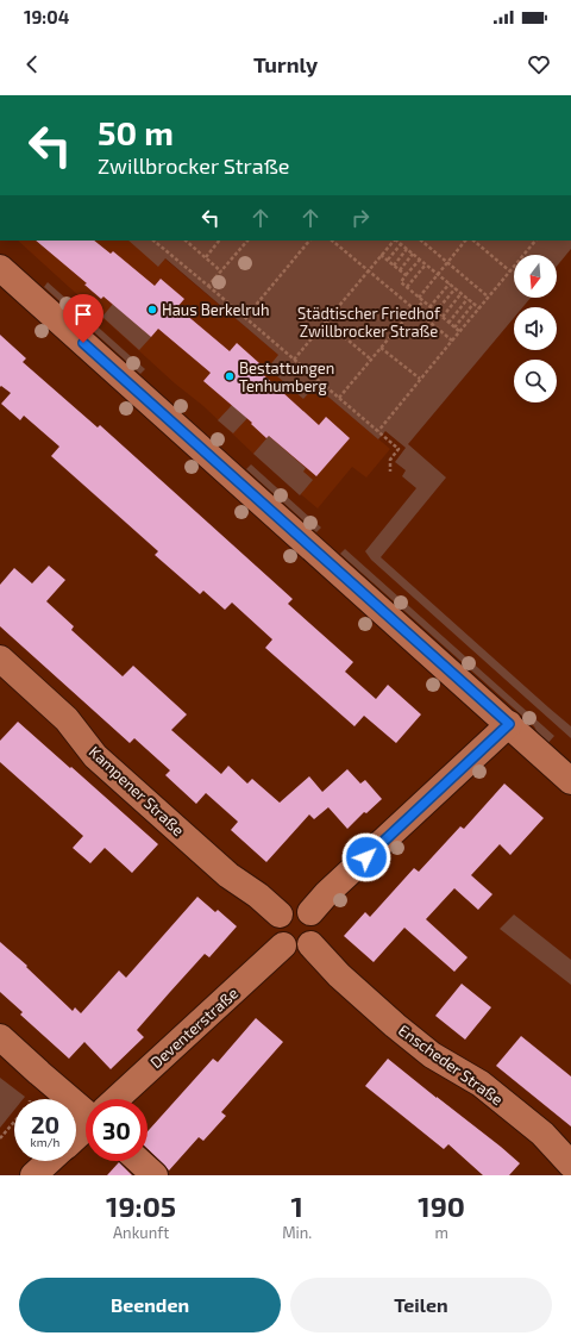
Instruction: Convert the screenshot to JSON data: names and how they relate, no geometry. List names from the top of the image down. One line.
{"streets":{"street":["Kampener Straße","Deventerstraße","Enscheder Straße"]},"crossings":[["Kampener Straße","Deventerstraße"],["Kampener Straße","Enscheder Straße"],["Deventerstraße","Enscheder Straße"]],"parks":["Städtischer Friedhof Zwillbrocker Straße"],"places":["Haus Berkelruh","Bestattungen Tenhumberg"],"north":"bottom","page":{"status":"19:04","header":"Turnly","turn":["50 m","Zwillbrocker Straße"],"speed":"20 km/h","limit":"30","eta":["19:05","Ankunft","1","Min.","190","m"],"buttons":["Beenden","Teilen"]}}
